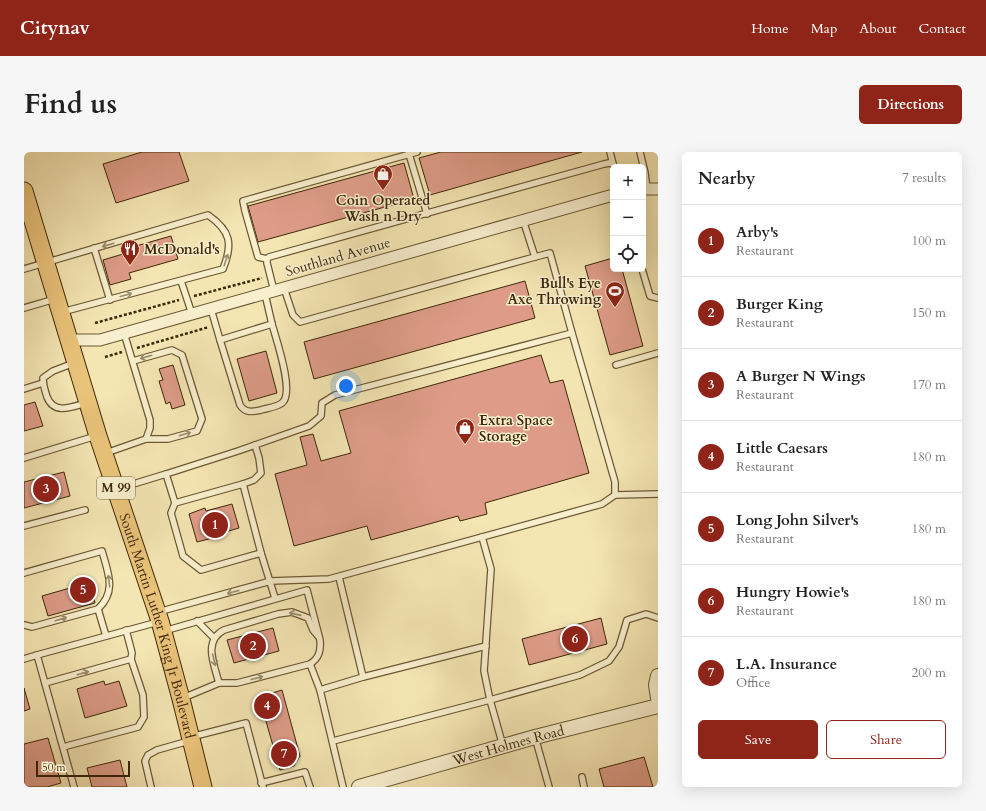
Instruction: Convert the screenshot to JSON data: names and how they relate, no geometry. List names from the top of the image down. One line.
{"streets":{"main road":["M 99","South Martin Luther King Jr Boulevard"],"street":["Southland Avenue","West Holmes Road"]},"crossings":[["Southland Avenue","South Martin Luther King Jr Boulevard"]],"places":{"shop":["Coin Operated Wash n Dry","Extra Space Storage"],"restaurant":["McDonald's"],"sports":["Bull's Eye Axe Throwing"]},"scale_bar":"50 m","page":{"header":"Citynav","nav":["Home","Map","About","Contact"],"title":"Find us","buttons":["Directions",["Save","Share"]],"heading":["Nearby","7 results"],"map_buttons":["+","−"],"list":[{"mark":"1","name":"Arby's","note":"Restaurant","value":"100 m"},{"mark":"2","name":"Burger King","note":"Restaurant","value":"150 m"},{"mark":"3","name":"A Burger N Wings","note":"Restaurant","value":"170 m"},{"mark":"4","name":"Little Caesars","note":"Restaurant","value":"180 m"},{"mark":"5","name":"Long John Silver's","note":"Restaurant","value":"180 m"},{"mark":"6","name":"Hungry Howie's","note":"Restaurant","value":"180 m"},{"mark":"7","name":"L.A. Insurance","note":"Office","value":"200 m"}],"pins":["3","1","5","6","2","4","7"],"scale":"50 m"}}
